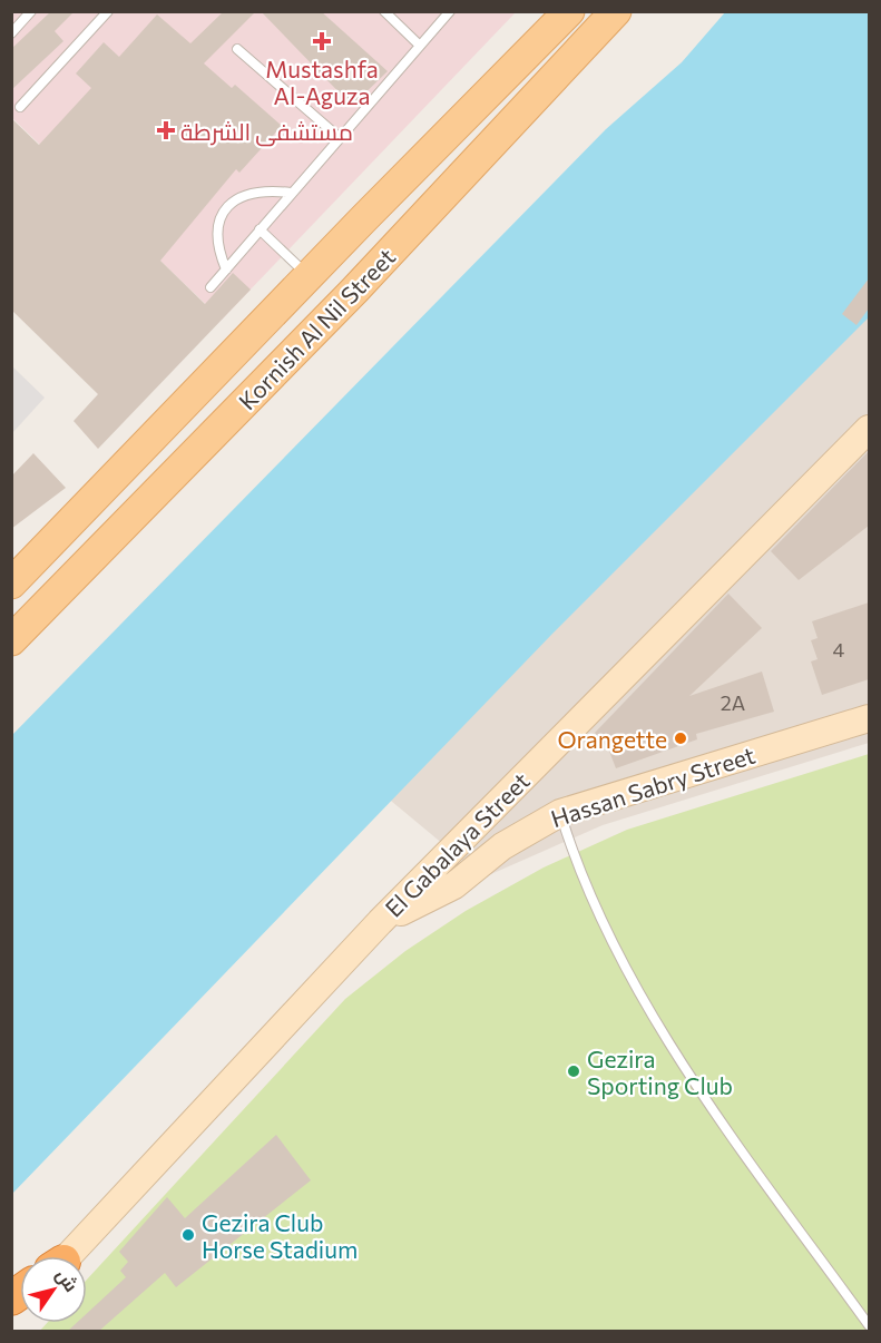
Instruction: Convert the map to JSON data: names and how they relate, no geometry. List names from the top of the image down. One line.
{"streets":{"main road":["Kornish Al Nil Street"],"street":["Hassan Sabry Street","El Gabalaya Street"]},"crossings":[["Hassan Sabry Street","El Gabalaya Street"]],"places":{"health":["Mustashfa Al-Aguza","مستشفى الشرطة"],"other":["Orangette","Gezira Sporting Club","Gezira Club Horse Stadium"]},"house_numbers":["4","2A"],"north":"top right"}
